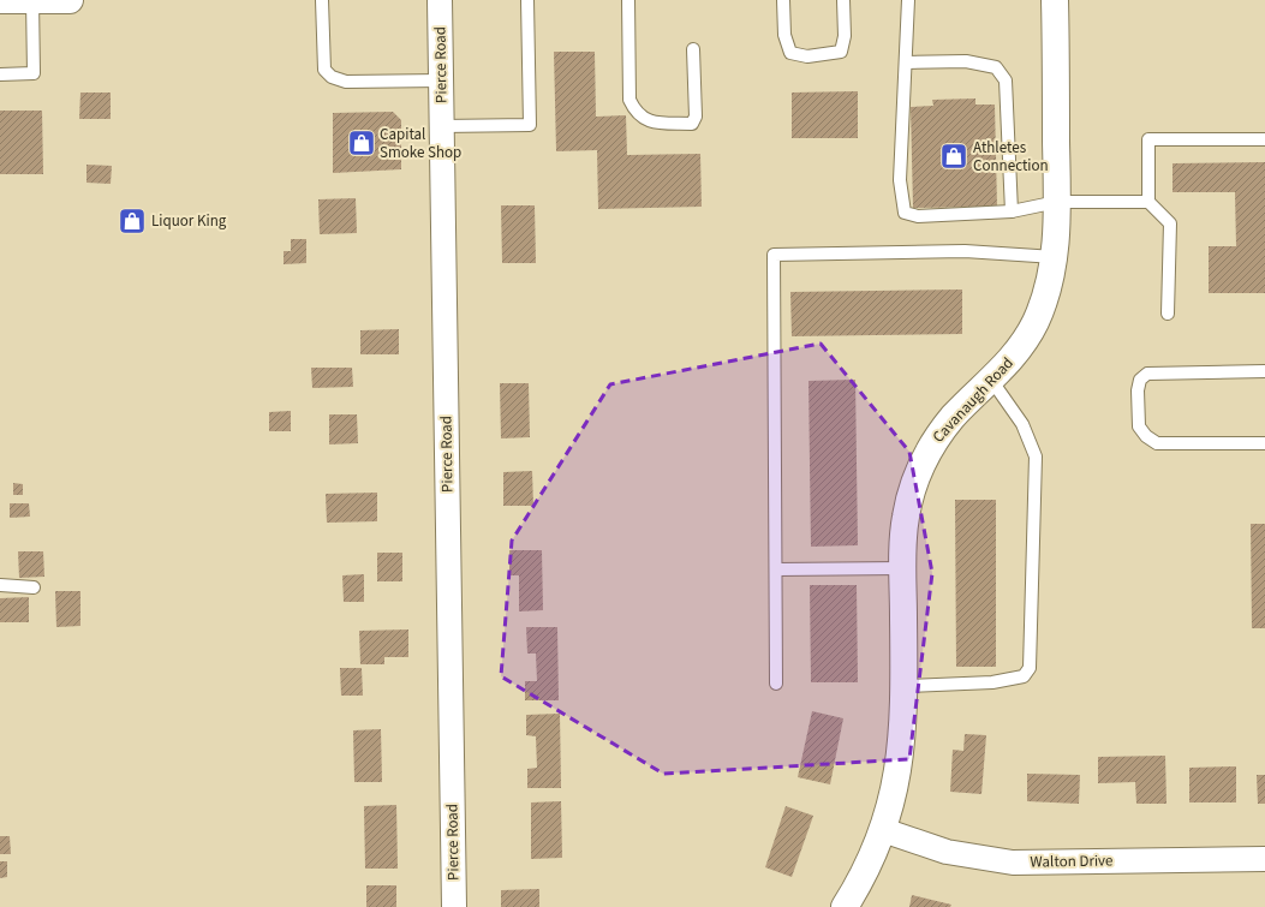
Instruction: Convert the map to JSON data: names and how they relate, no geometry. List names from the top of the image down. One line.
{"streets":{"street":["Pierce Road","Cavanaugh Road","Walton Drive"]},"crossings":[["Cavanaugh Road","Walton Drive"]],"places":{"shop":["Capital Smoke Shop","Athletes Connection","Liquor King"]}}
